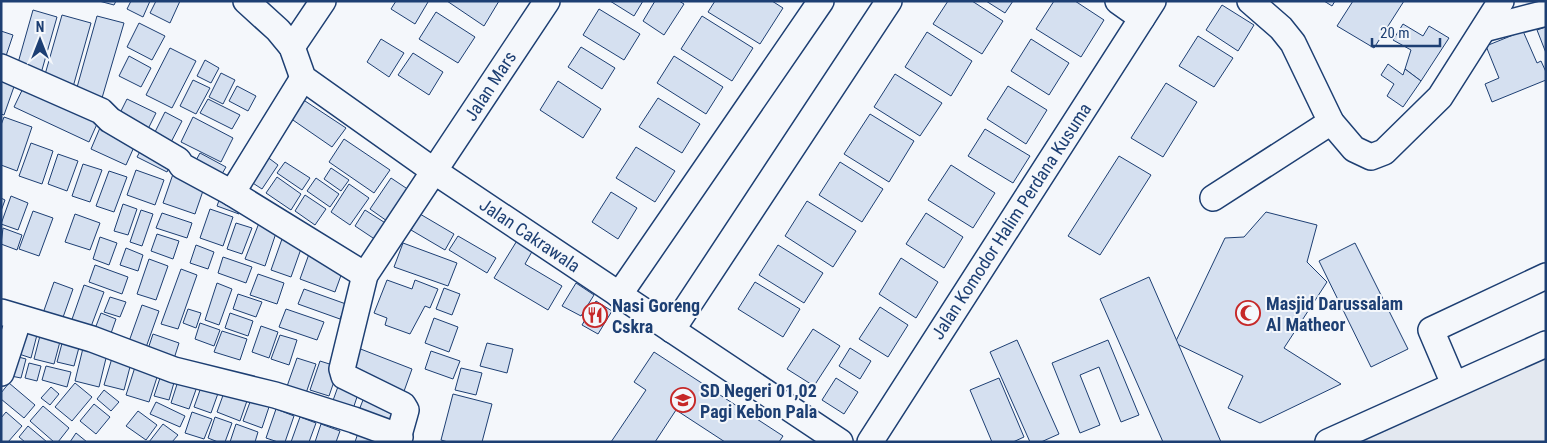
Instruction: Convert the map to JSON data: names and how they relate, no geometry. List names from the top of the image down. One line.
{"streets":{"street":["Jalan Mars","Jalan Komodor Halim Perdana Kusuma","Jalan Cakrawala"]},"crossings":[["Jalan Mars","Jalan Cakrawala"]],"places":{"mosque":["Masjid Darussalam Al Matheor"],"restaurant":["Nasi Goreng Cskra"],"school or university":["SD Negeri 01,02 Pagi Kebon Pala"]},"scale_bar":"20 m","north":"top"}
